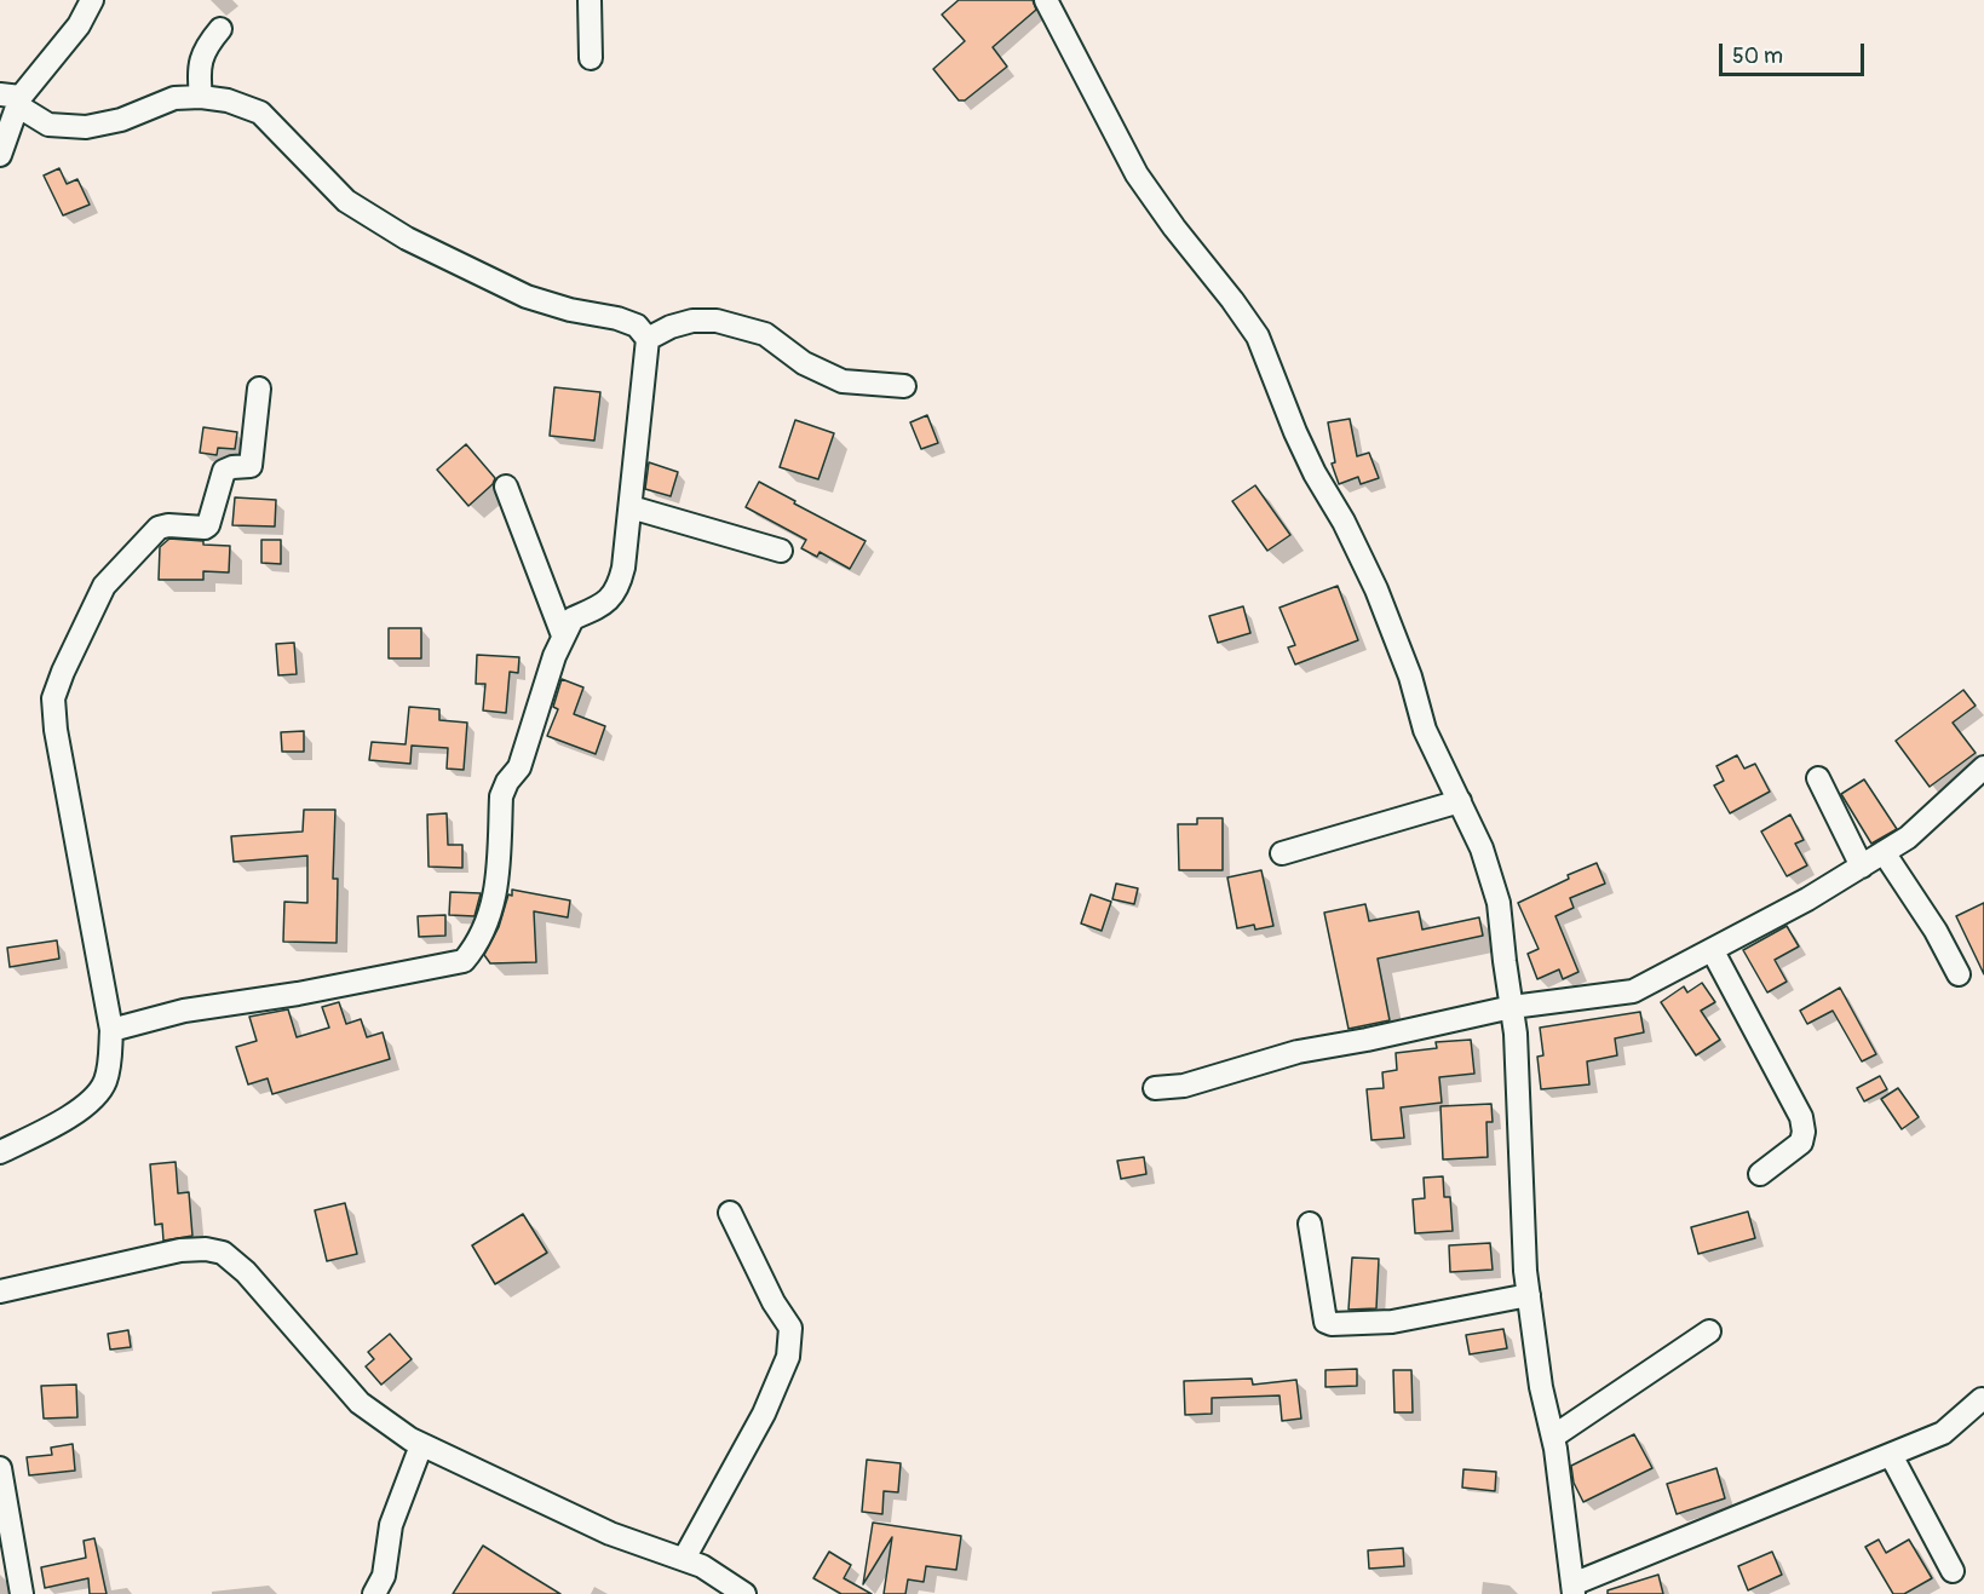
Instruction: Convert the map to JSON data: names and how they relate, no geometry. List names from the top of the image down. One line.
{"scale_bar":"50 m"}
